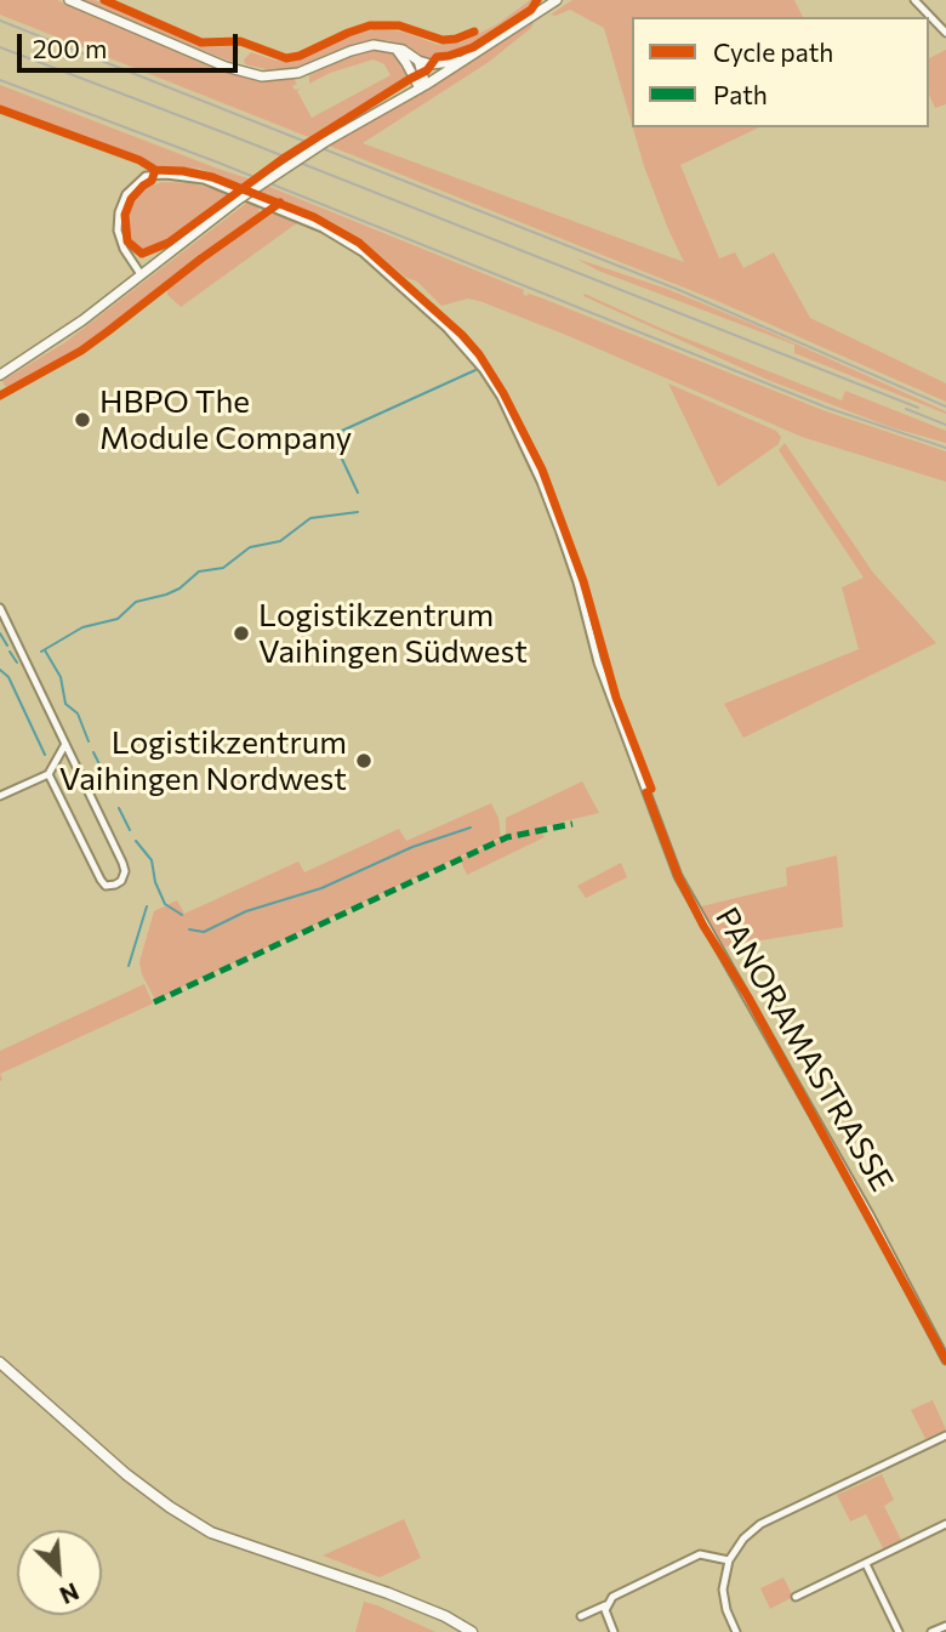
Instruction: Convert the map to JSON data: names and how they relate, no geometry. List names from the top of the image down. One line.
{"streets":{"street":["PANORAMASTRASSE"]},"places":["HBPO The Module Company","Logistikzentrum Vaihingen Südwest","Logistikzentrum Vaihingen Nordwest"],"legend":["Cycle path","Path"],"scale_bar":"200 m","north":"bottom right"}
